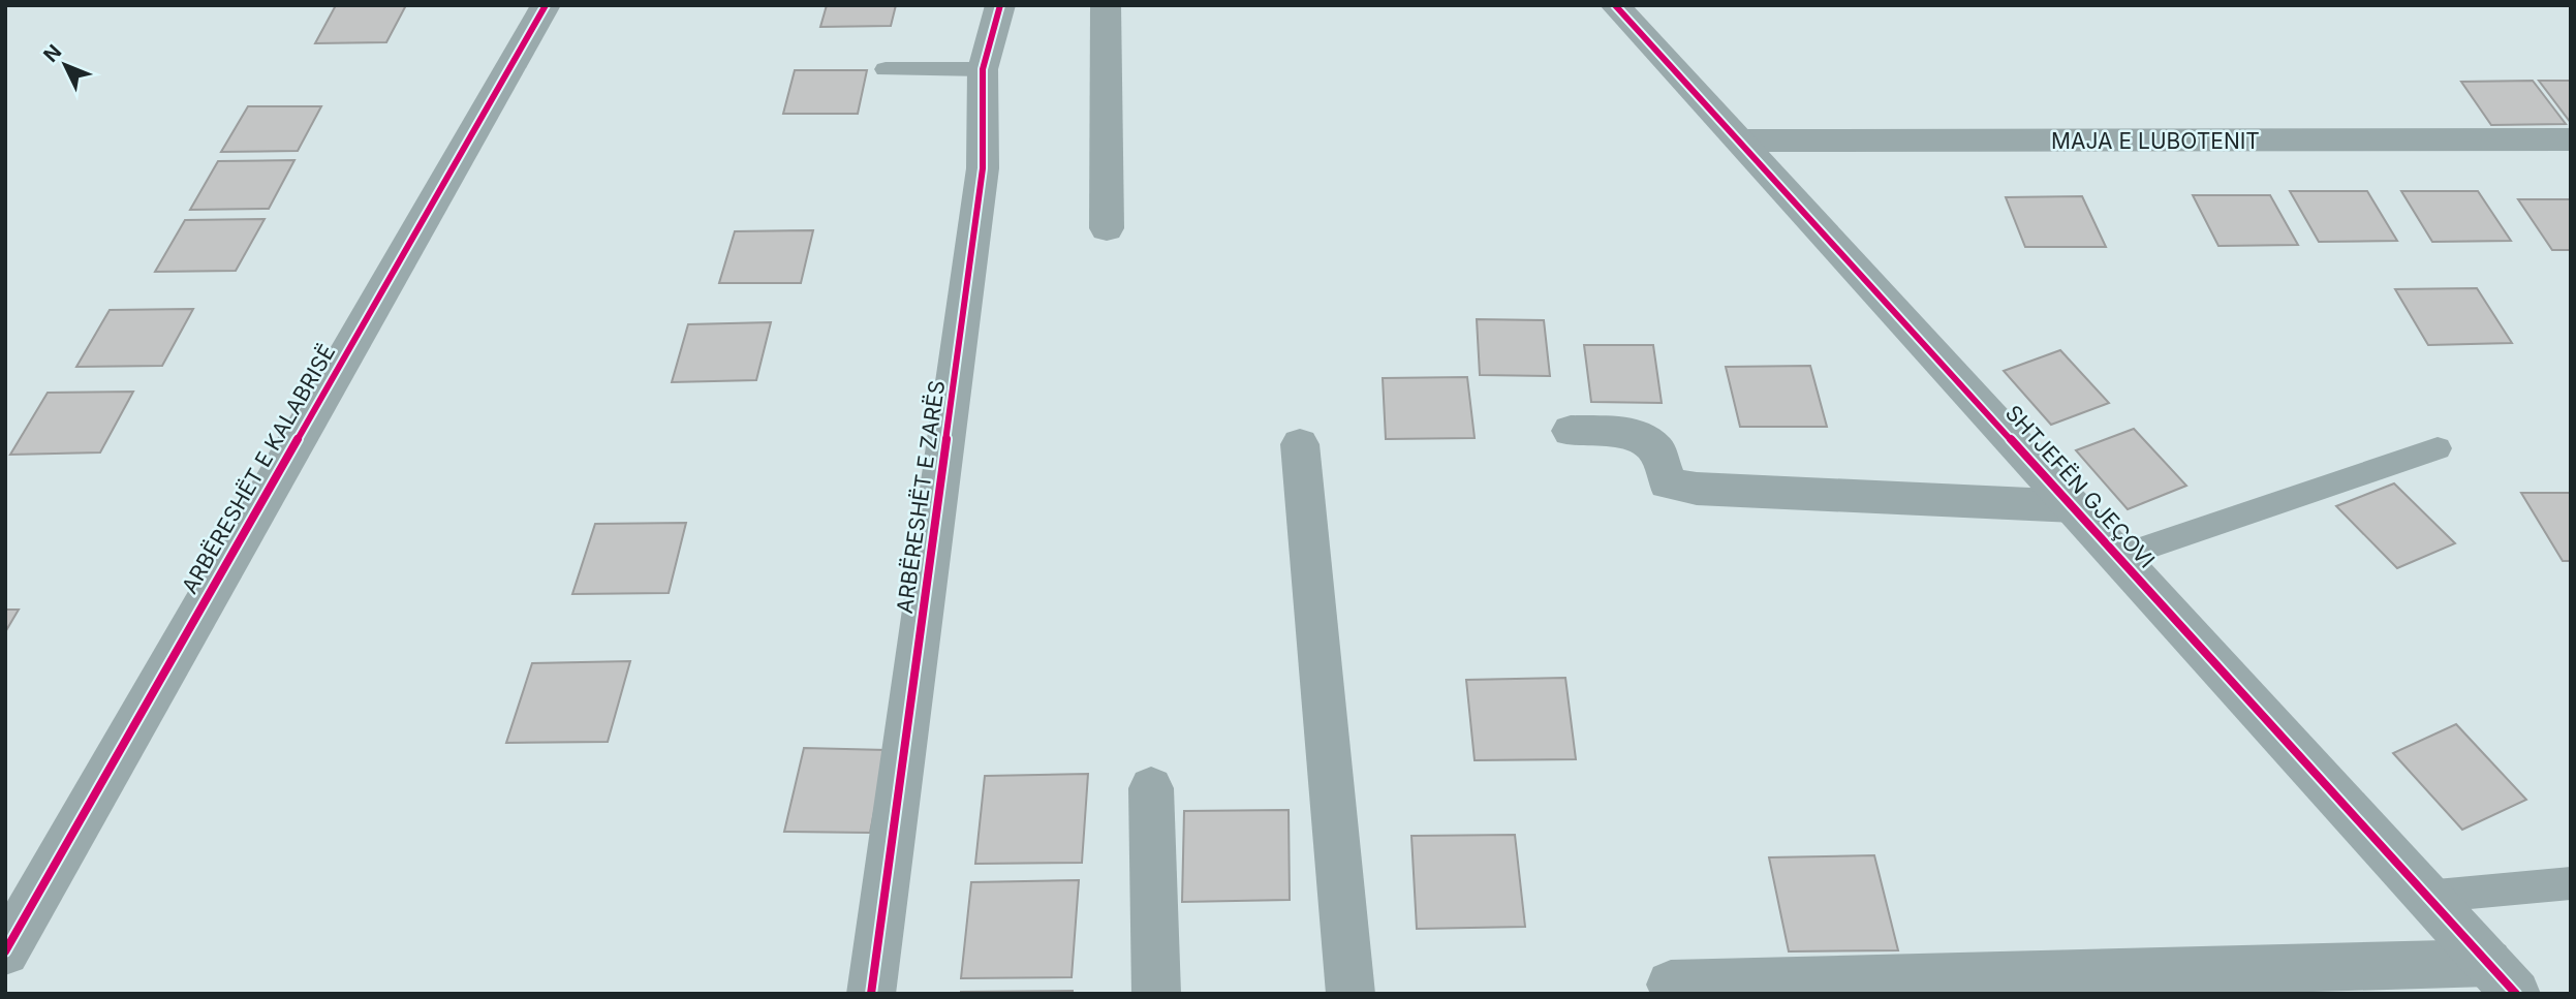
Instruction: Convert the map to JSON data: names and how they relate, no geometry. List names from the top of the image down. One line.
{"streets":{"street":["MAJA E LUBOTENIT","ARBËRESHËT E KALABRISË","SHTJEFËN GJEÇOVI","ARBËRESHËT E ZARËS"]},"crossings":[["MAJA E LUBOTENIT","SHTJEFËN GJEÇOVI"]],"north":"top left"}
